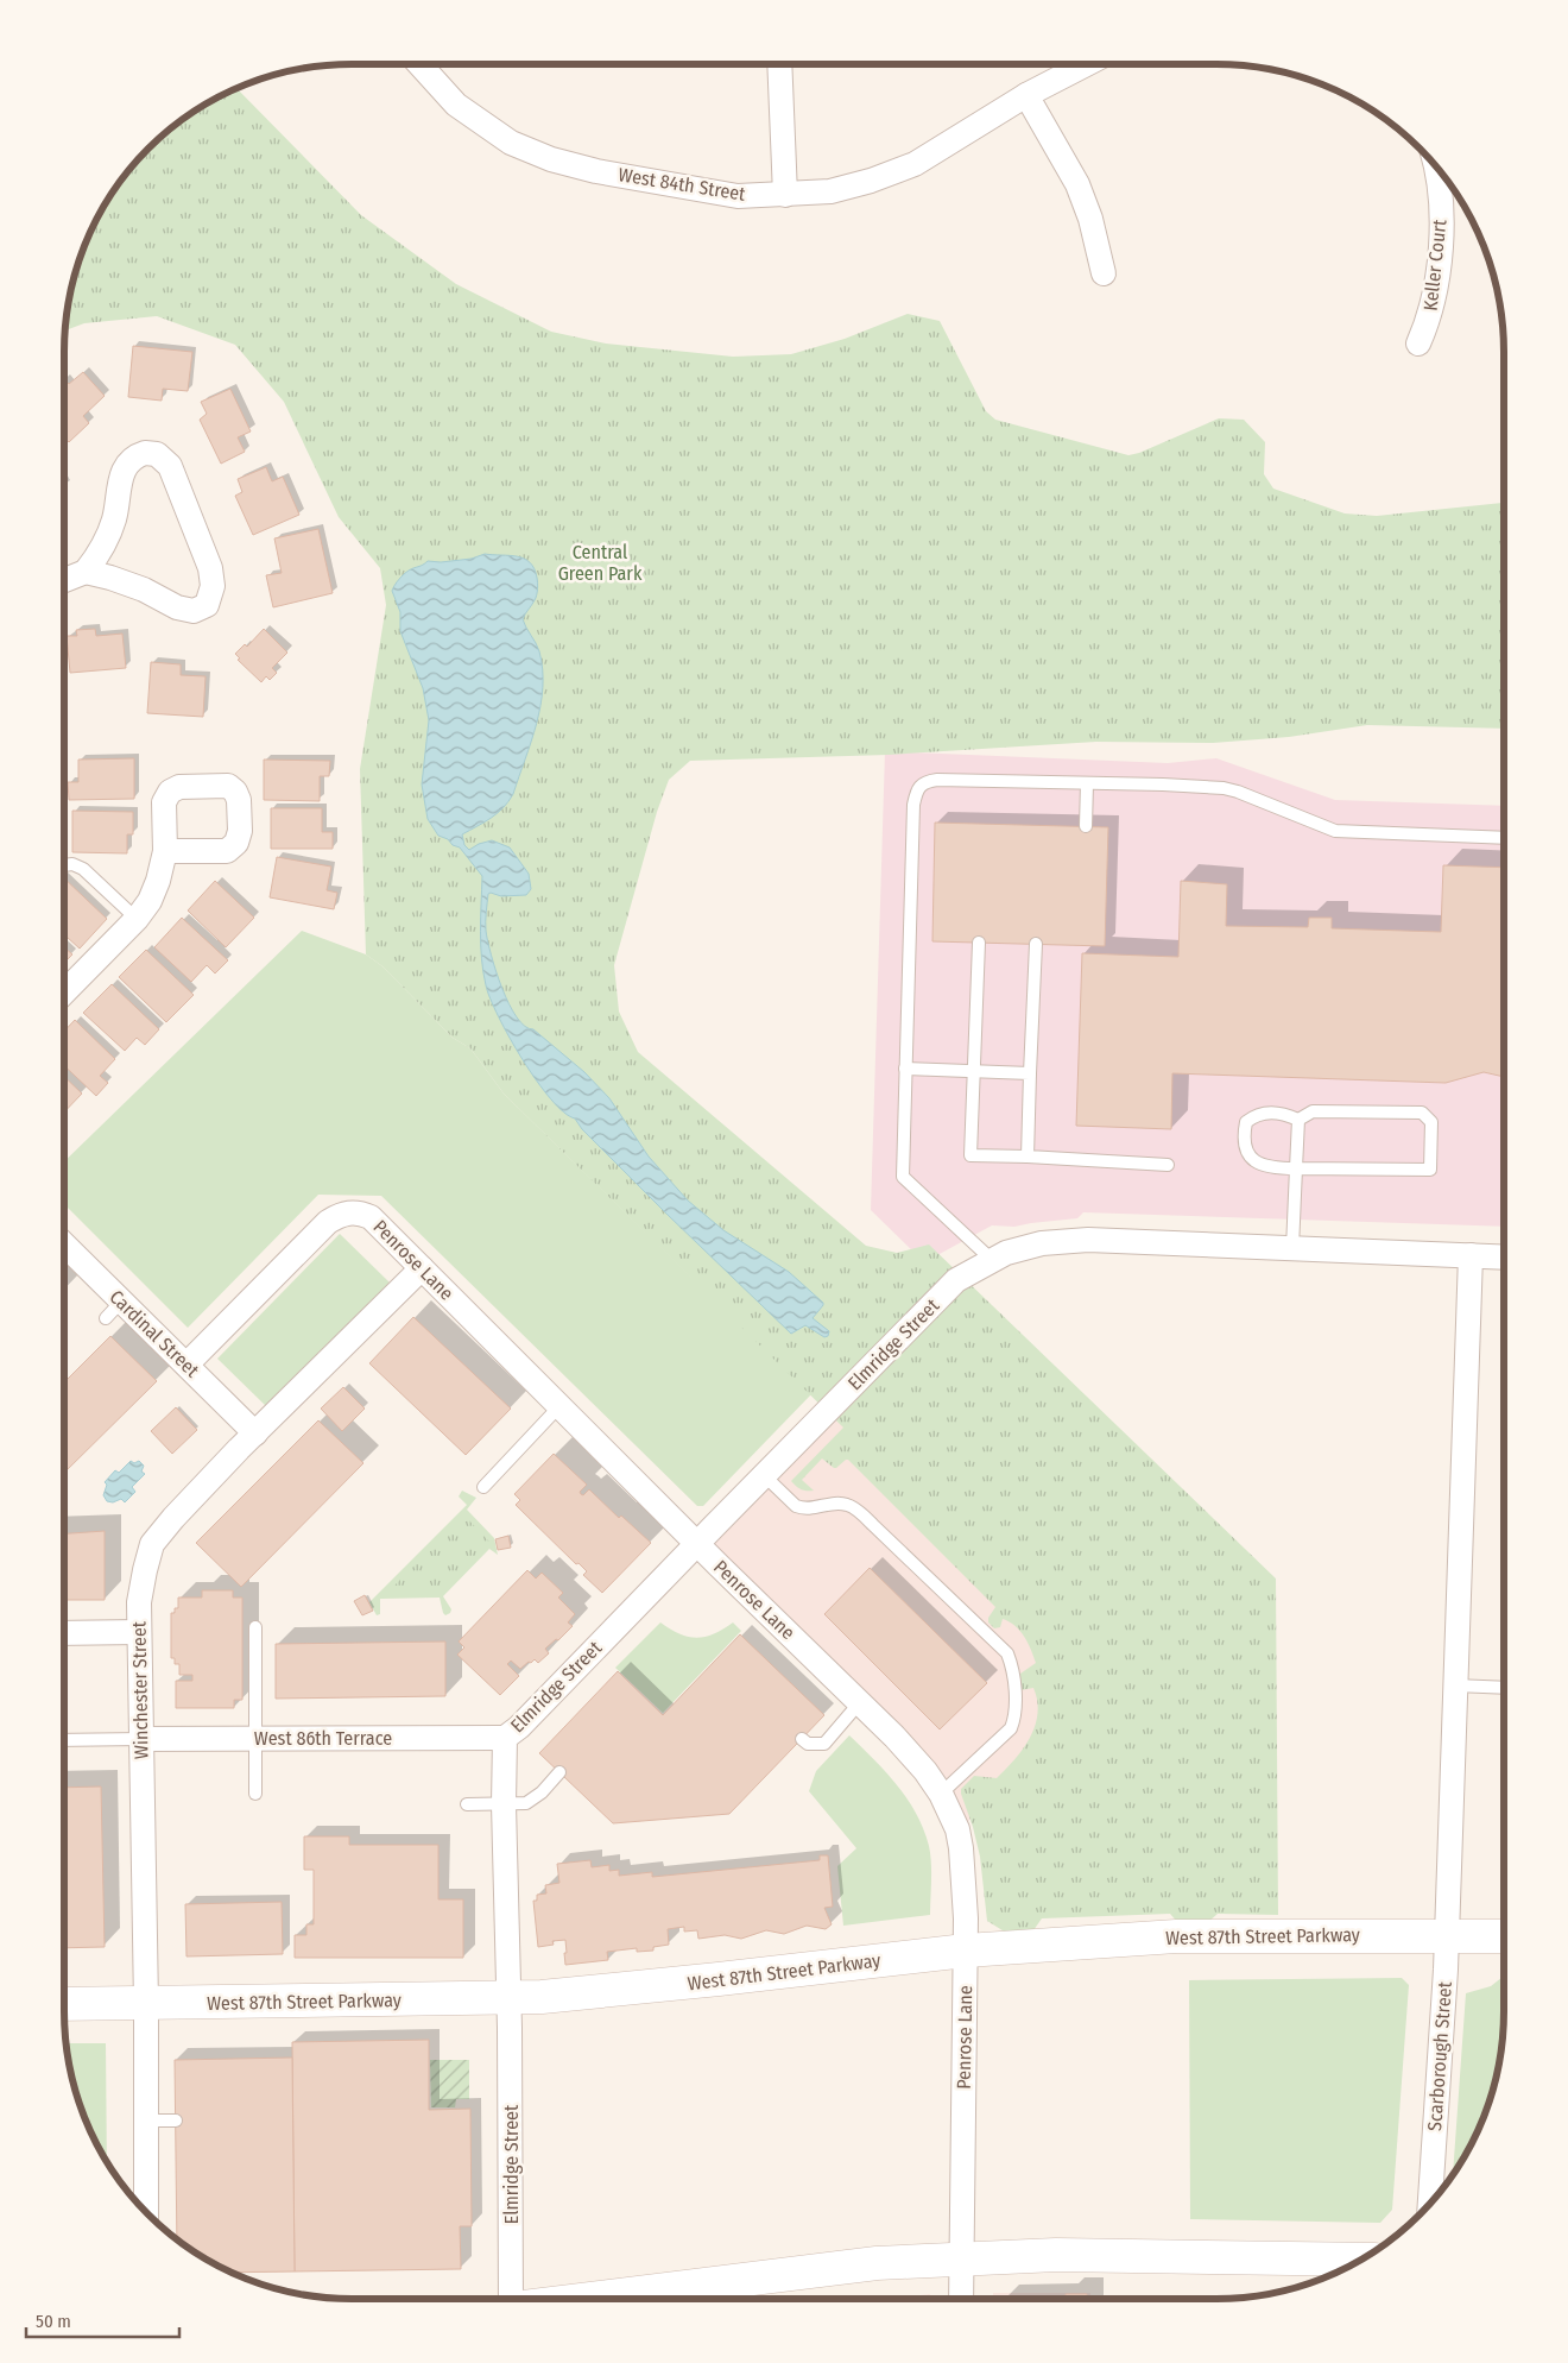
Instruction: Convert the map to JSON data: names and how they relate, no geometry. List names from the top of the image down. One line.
{"streets":{"main road":["West 87th Street Parkway"],"street":["West 84th Street","Keller Court","Penrose Lane","Cardinal Street","Elmridge Street","Winchester Street","West 86th Terrace","Scarborough Street"]},"crossings":[["Penrose Lane","Cardinal Street"],["Penrose Lane","Elmridge Street"],["Penrose Lane","Winchester Street"],["Penrose Lane","West 87th Street Parkway"],["Cardinal Street","Winchester Street"],["Elmridge Street","West 86th Terrace"],["Elmridge Street","West 87th Street Parkway"],["Elmridge Street","Scarborough Street"],["Winchester Street","West 86th Terrace"],["Winchester Street","West 87th Street Parkway"],["West 87th Street Parkway","Scarborough Street"]],"parks":["Central Green Park"],"scale_bar":"50 m"}
